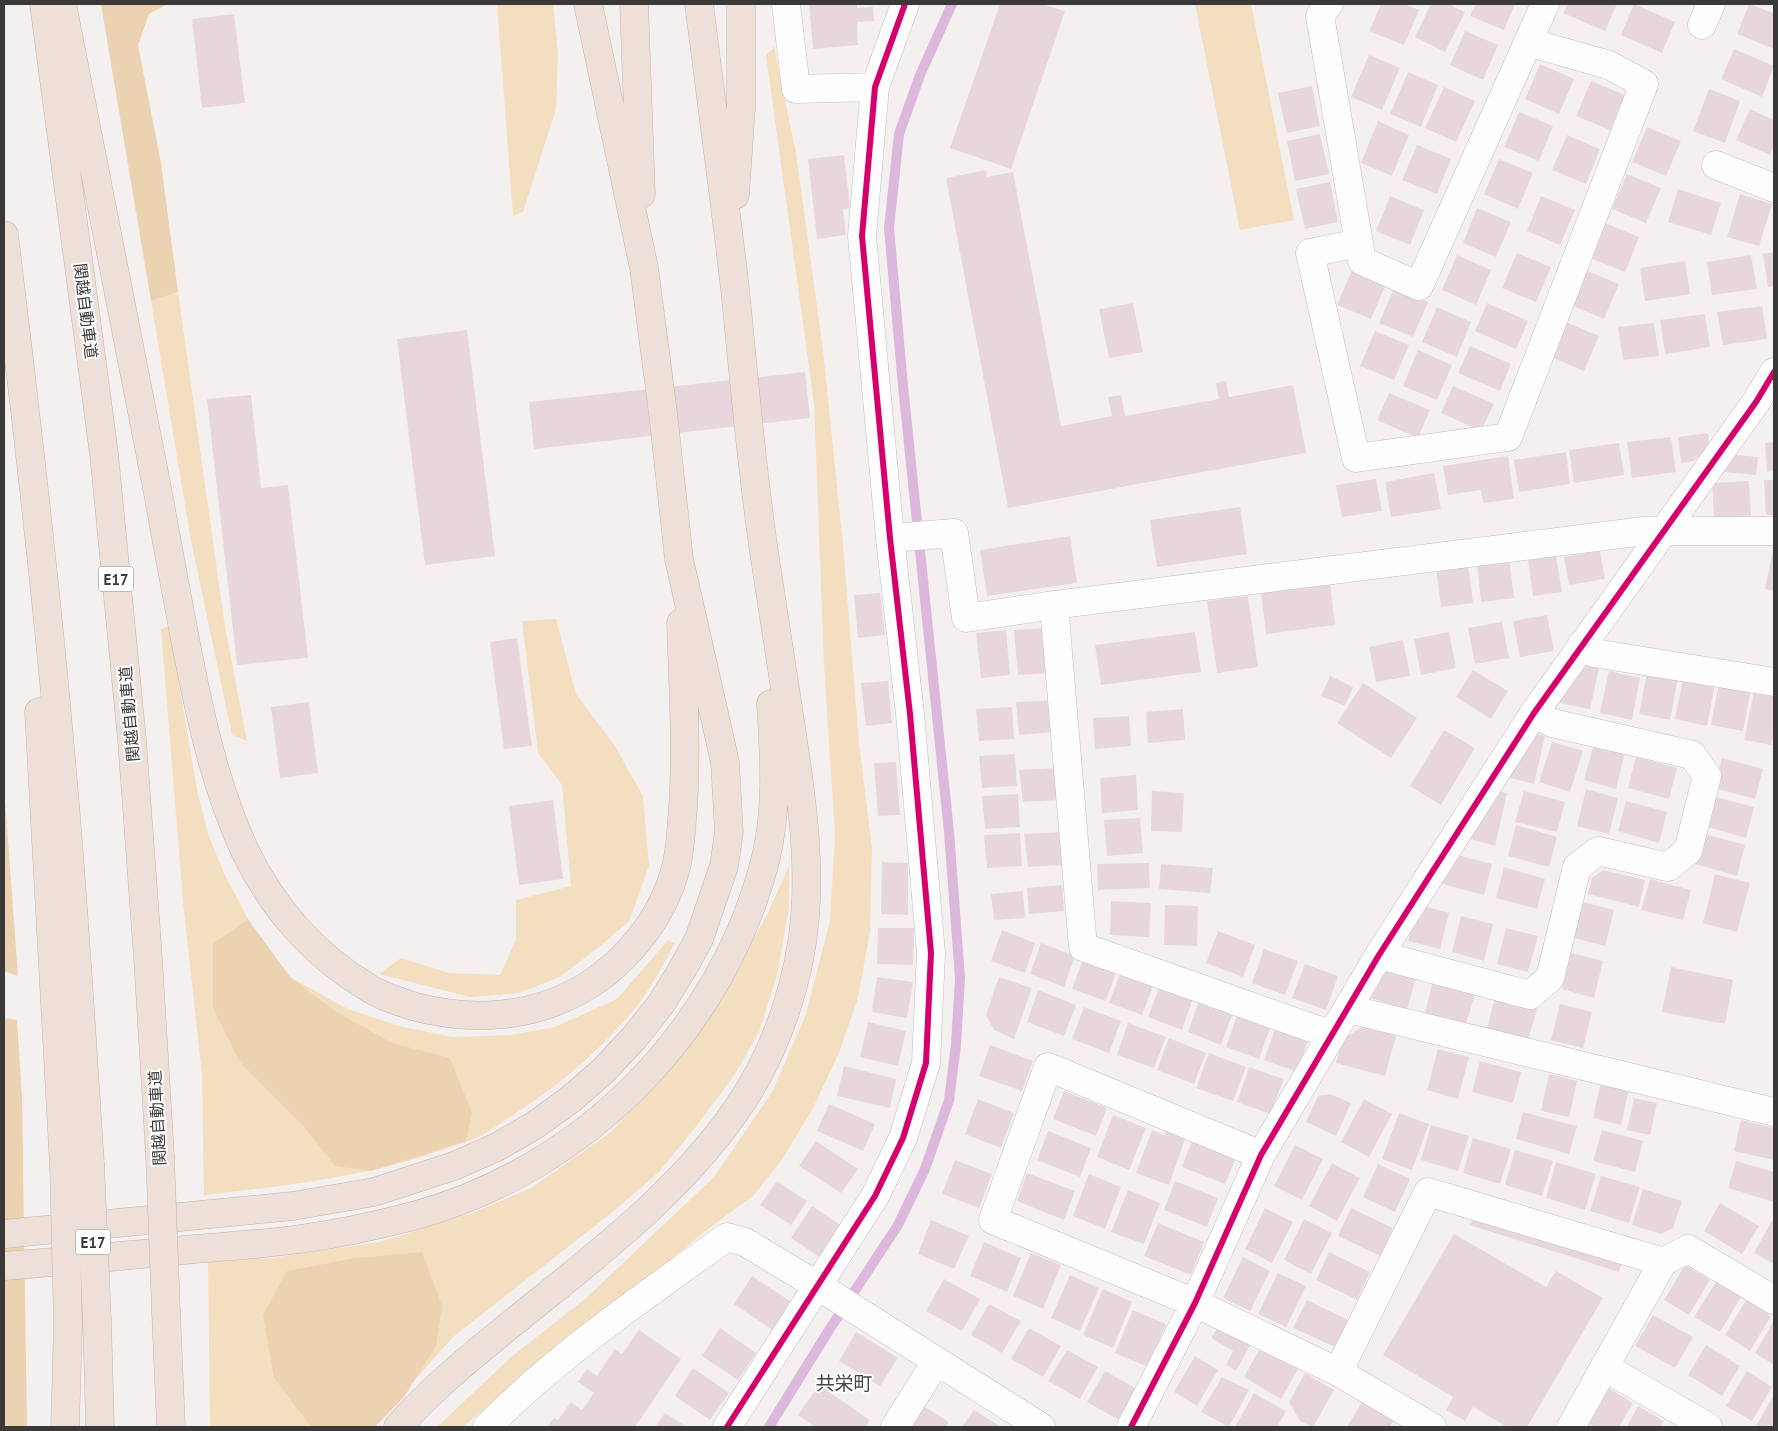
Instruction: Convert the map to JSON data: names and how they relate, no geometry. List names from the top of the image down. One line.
{"streets":{"highway":["関越自動車道","E17"]},"districts":["共栄町"]}
